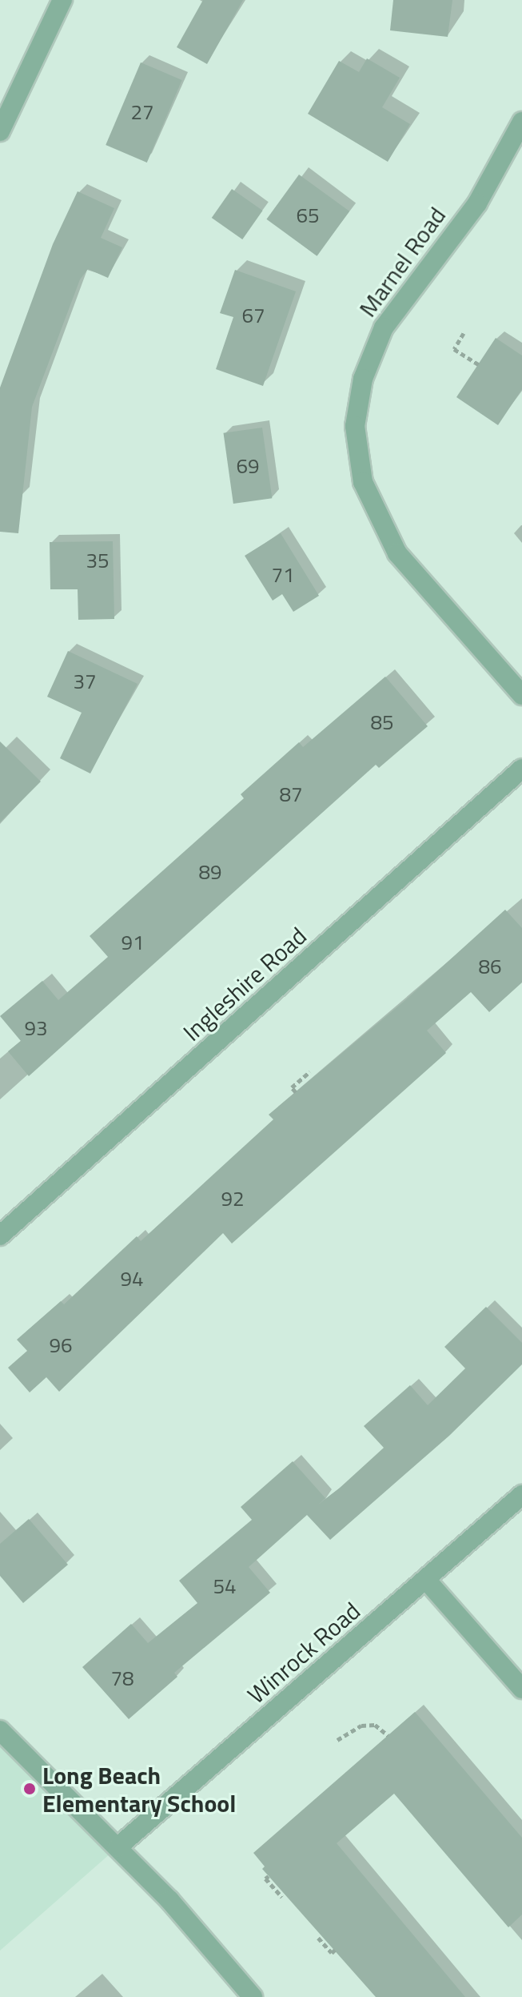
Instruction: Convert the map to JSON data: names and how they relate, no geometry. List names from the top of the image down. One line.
{"streets":{"street":["Marnel Road","Ingleshire Road","Winrock Road"]},"places":["Long Beach Elementary School"],"house_numbers":["27","65","67","69","35","71","37","85","87","89","91","86","93","92","94","96","54","78"]}
